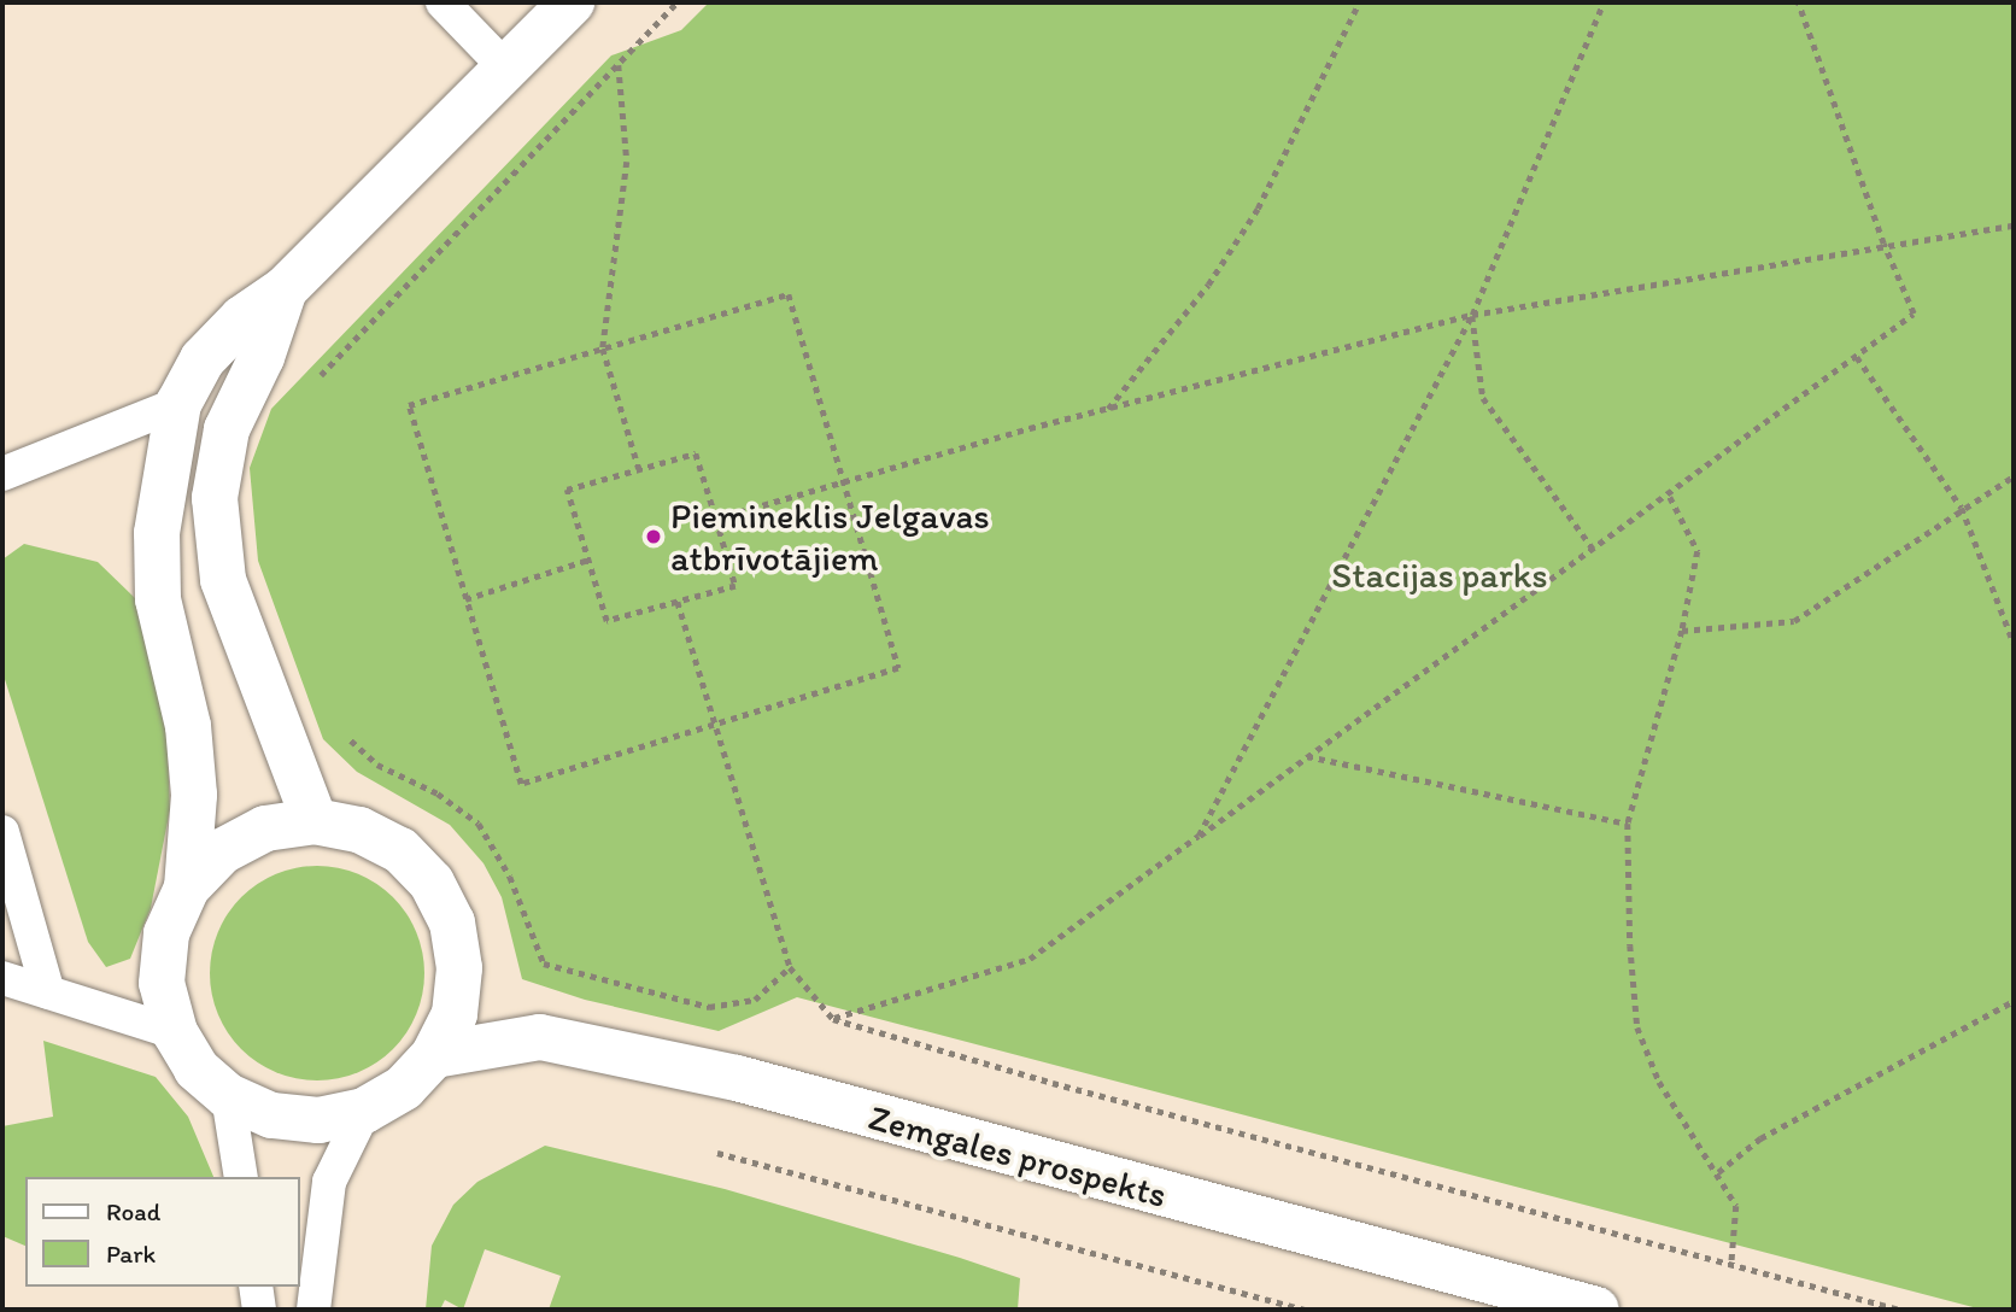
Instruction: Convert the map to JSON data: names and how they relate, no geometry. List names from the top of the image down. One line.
{"streets":{"street":["Zemgales prospekts"]},"parks":["Stacijas parks"],"places":["Piemineklis Jelgavas atbrīvotājiem"],"legend":["Road","Park"]}
